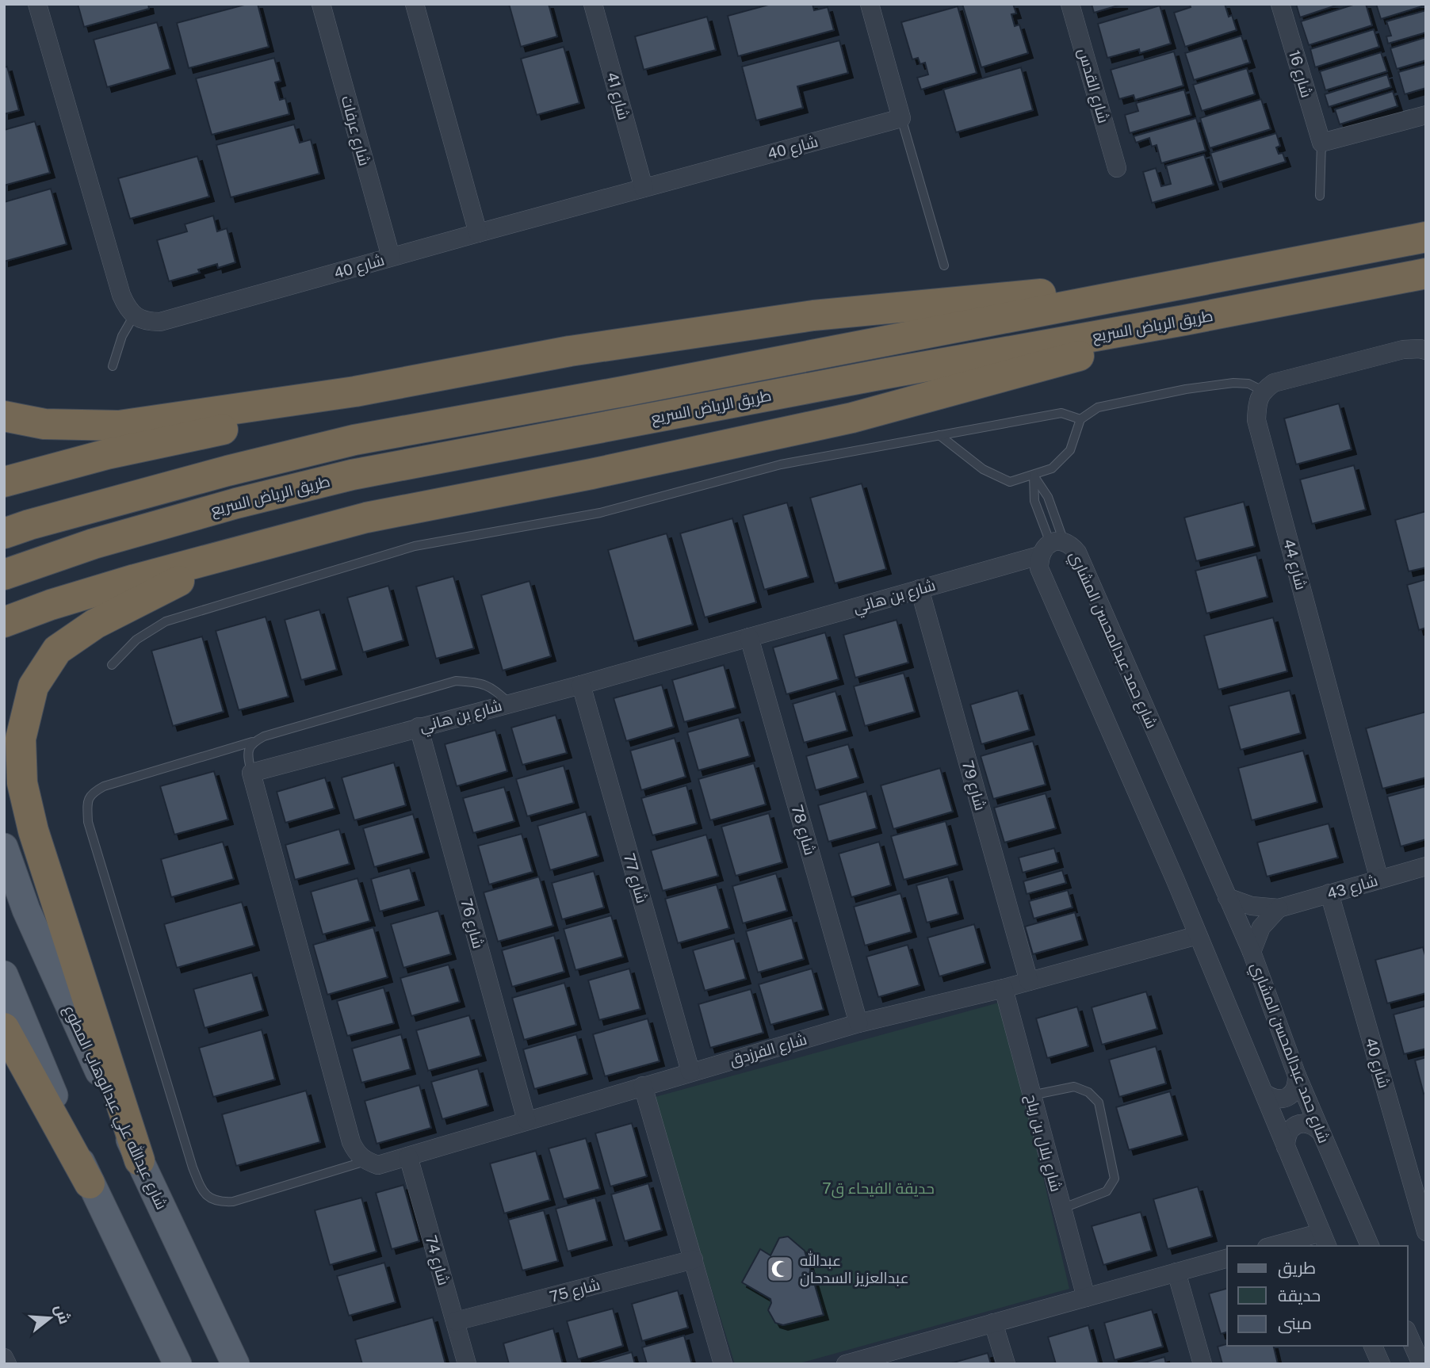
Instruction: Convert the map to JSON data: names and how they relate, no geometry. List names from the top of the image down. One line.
{"streets":{"highway":["طريق الرياض السريع"],"main road":["شارع عبدالله علي عبدالوهاب المطوع"],"street":["شارع 16","شارع القدس","شارع 41","شارع عرفات","شارع 40","شارع 44","شارع بن هاني","شارع حمد عبدالمحسن المشاري","شارع 79","شارع 78","شارع 77","شارع 43","شارع 76","شارع الفرزدق","شارع بلال بن رباح","شارع 74","شارع 75"]},"crossings":[["شارع 41","شارع 40"],["شارع عرفات","شارع 40"],["شارع 40","شارع 43"],["شارع 44","شارع 43"],["شارع بن هاني","شارع حمد عبدالمحسن المشاري"],["شارع بن هاني","شارع 79"],["شارع بن هاني","شارع 78"],["شارع بن هاني","شارع 77"],["شارع بن هاني","شارع 76"],["شارع حمد عبدالمحسن المشاري","شارع 43"],["شارع 79","شارع الفرزدق"],["شارع 78","شارع الفرزدق"],["شارع 77","شارع الفرزدق"],["شارع 76","شارع الفرزدق"],["شارع الفرزدق","شارع بلال بن رباح"],["شارع الفرزدق","شارع 74"],["شارع 74","شارع 75"]],"parks":["حديقة الفيحاء ق7"],"places":{"mosque":["عبدالله عبدالعزيز السدحان"]},"legend":["طريق","حديقة","مبنى"],"north":"right"}
